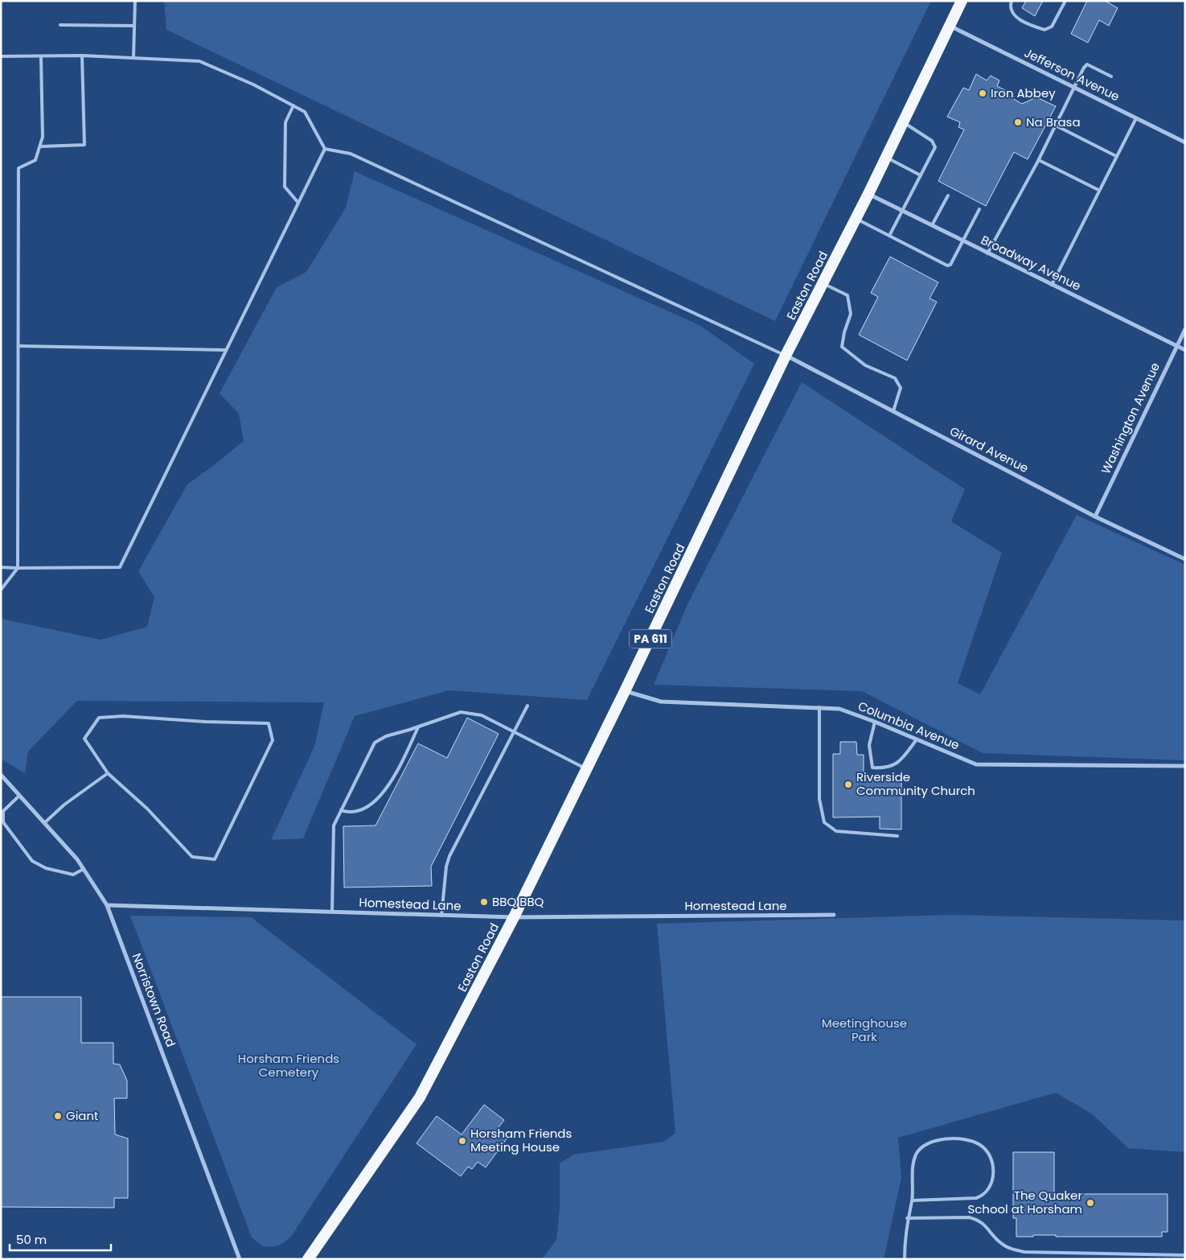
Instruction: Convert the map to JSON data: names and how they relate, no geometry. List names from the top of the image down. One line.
{"streets":{"highway":["Easton Road","PA 611"],"street":["Jefferson Avenue","Broadway Avenue","Washington Avenue","Girard Avenue","Columbia Avenue","Homestead Lane","Norristown Road"]},"crossings":[["Jefferson Avenue","Easton Road"],["Broadway Avenue","Easton Road"],["Broadway Avenue","Washington Avenue"],["Easton Road","Girard Avenue"],["Easton Road","Columbia Avenue"],["Easton Road","Homestead Lane"],["Washington Avenue","Girard Avenue"],["Homestead Lane","Norristown Road"]],"parks":["Meetinghouse Park","Horsham Friends Cemetery"],"places":["Iron Abbey","Na Brasa","Riverside Community Church","BBQ BBQ","Giant","Horsham Friends Meeting House","The Quaker School at Horsham"],"scale_bar":"50 m"}
